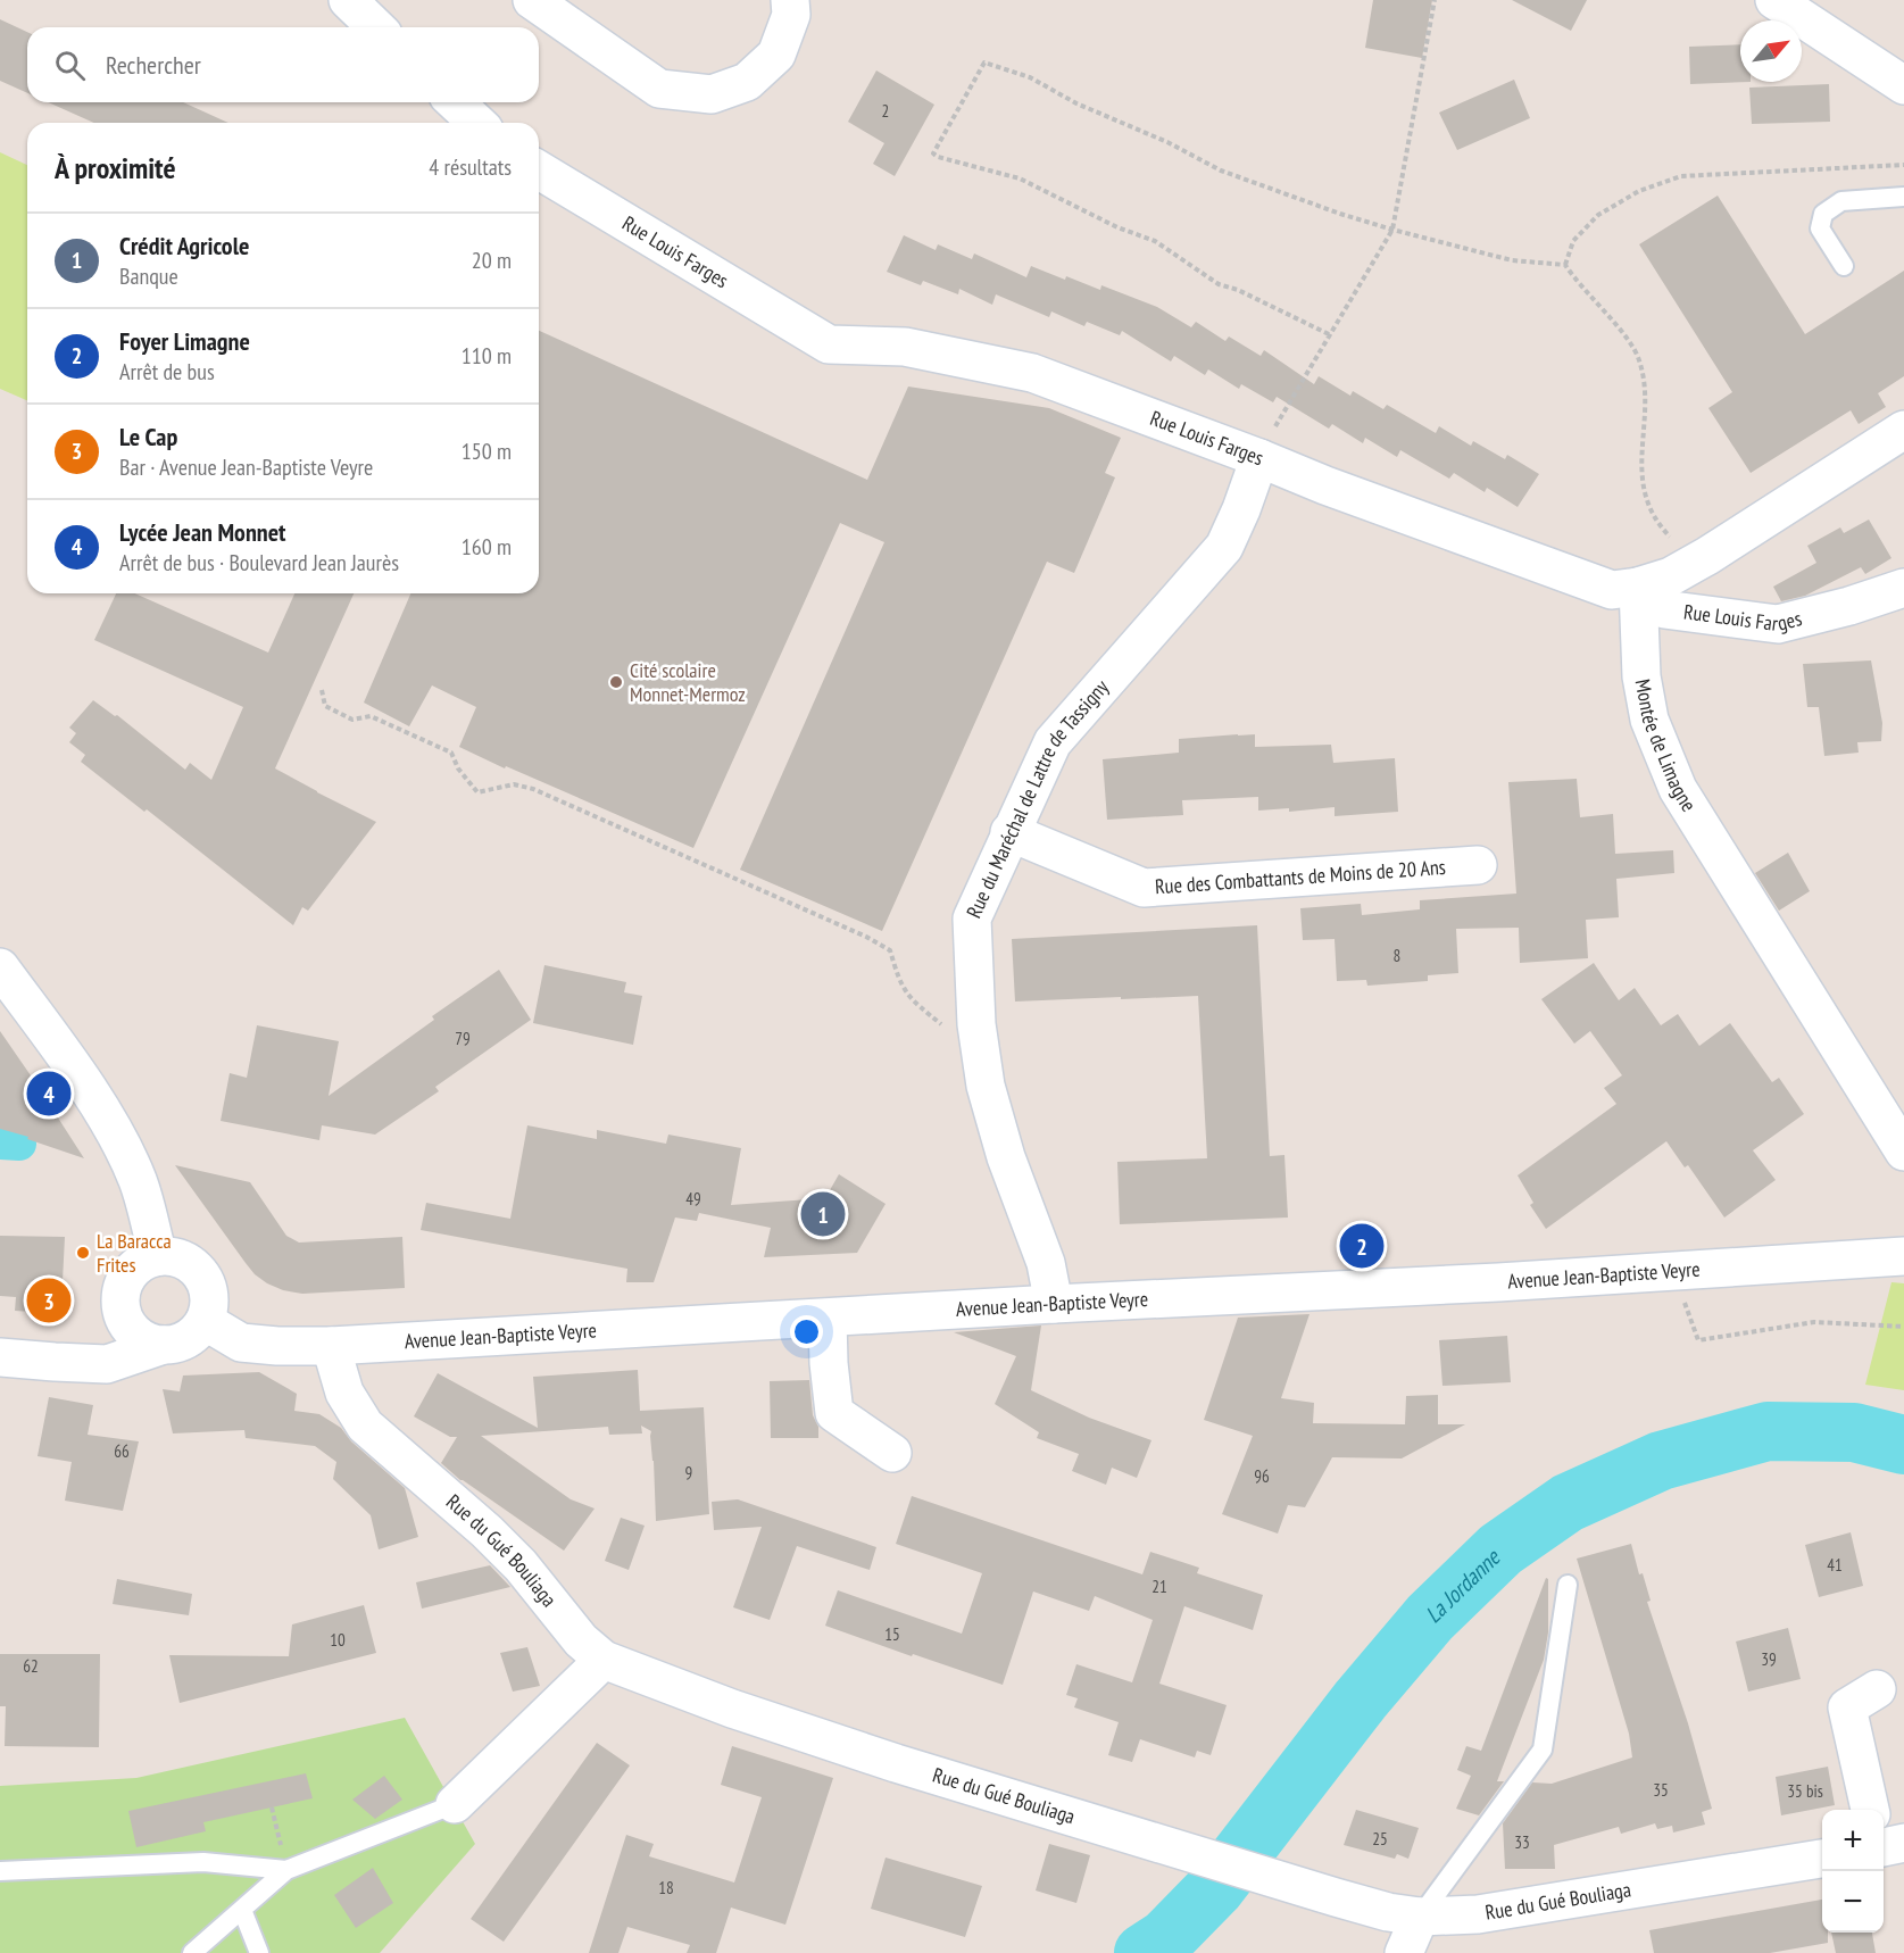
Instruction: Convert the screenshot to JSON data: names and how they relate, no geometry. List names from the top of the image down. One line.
{"streets":{"street":["Rue Louis Farges","Montée de Limagne","Rue du Maréchal de Lattre de Tassigny","Rue des Combattants de Moins de 20 Ans","Avenue Jean-Baptiste Veyre","Rue du Gué Bouliaga"]},"crossings":[["Rue Louis Farges","Montée de Limagne"],["Rue Louis Farges","Rue du Maréchal de Lattre de Tassigny"],["Rue du Maréchal de Lattre de Tassigny","Rue des Combattants de Moins de 20 Ans"],["Rue du Maréchal de Lattre de Tassigny","Avenue Jean-Baptiste Veyre"],["Avenue Jean-Baptiste Veyre","Rue du Gué Bouliaga"]],"water":["La Jordanne"],"places":["Cité scolaire Monnet-Mermoz","La Baracca Frites"],"house_numbers":["2","8","79","49","66","9","96","41","21","15","10","39","62","35","35 bis","25","33","18"],"north":"top right","page":{"search":"Rechercher","heading":["À proximité","4 résultats"],"list":[{"mark":"1","name":"Crédit Agricole","note":"Banque","value":"20 m"},{"mark":"2","name":"Foyer Limagne","note":"Arrêt de bus","value":"110 m"},{"mark":"3","name":"Le Cap","note":"Bar · Avenue Jean-Baptiste Veyre","value":"150 m"},{"mark":"4","name":"Lycée Jean Monnet","note":"Arrêt de bus · Boulevard Jean Jaurès","value":"160 m"}],"pins":["4","1","2","3"],"map_buttons":["+","−"]}}
